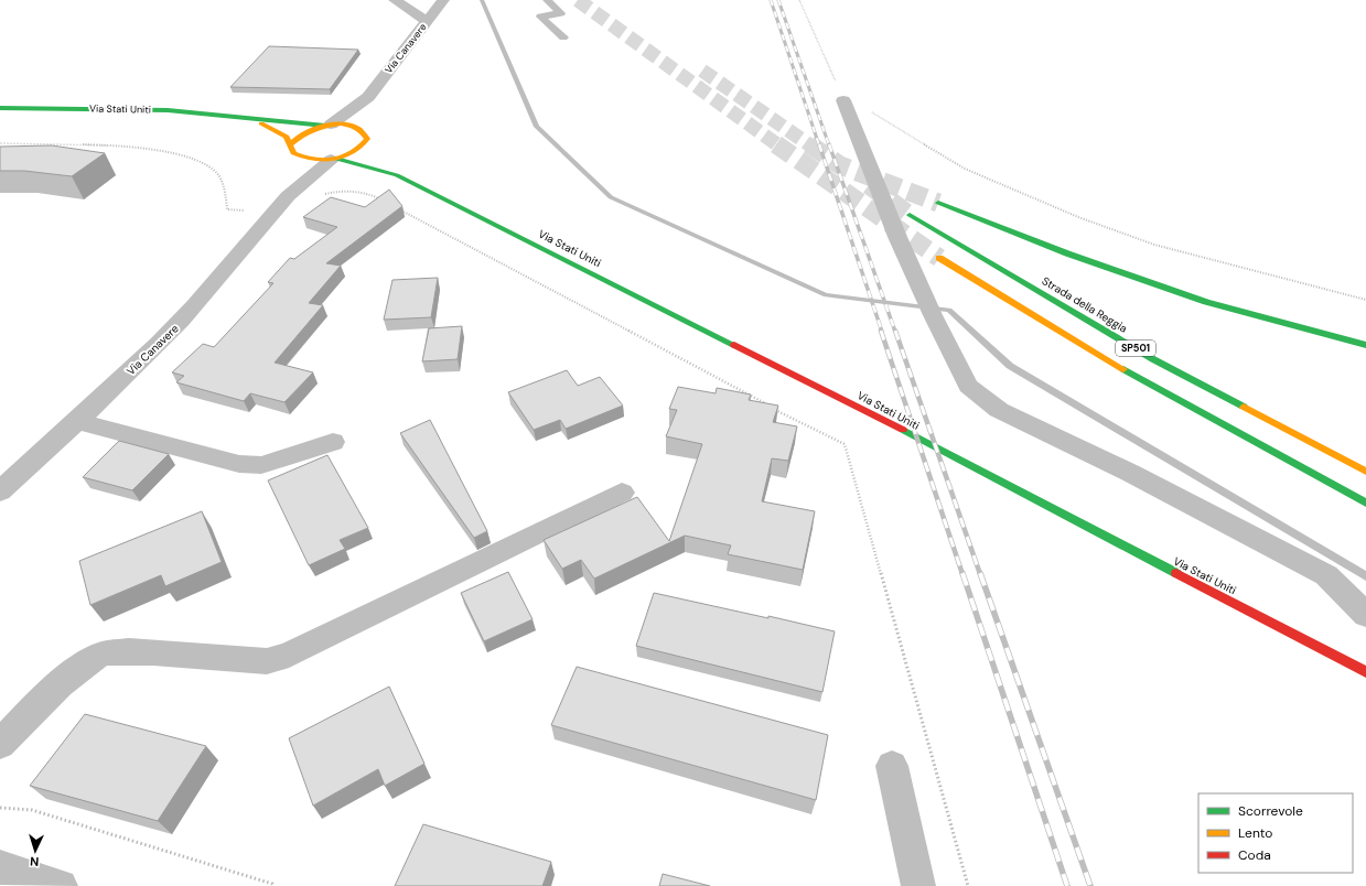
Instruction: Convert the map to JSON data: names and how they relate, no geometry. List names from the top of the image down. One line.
{"streets":{"main road":["Via Stati Uniti","Strada della Reggia","SP501"],"street":["Via Canavere"]},"crossings":[["Via Canavere","Via Stati Uniti"]],"legend":["Scorrevole","Lento","Coda"],"north":"bottom"}
